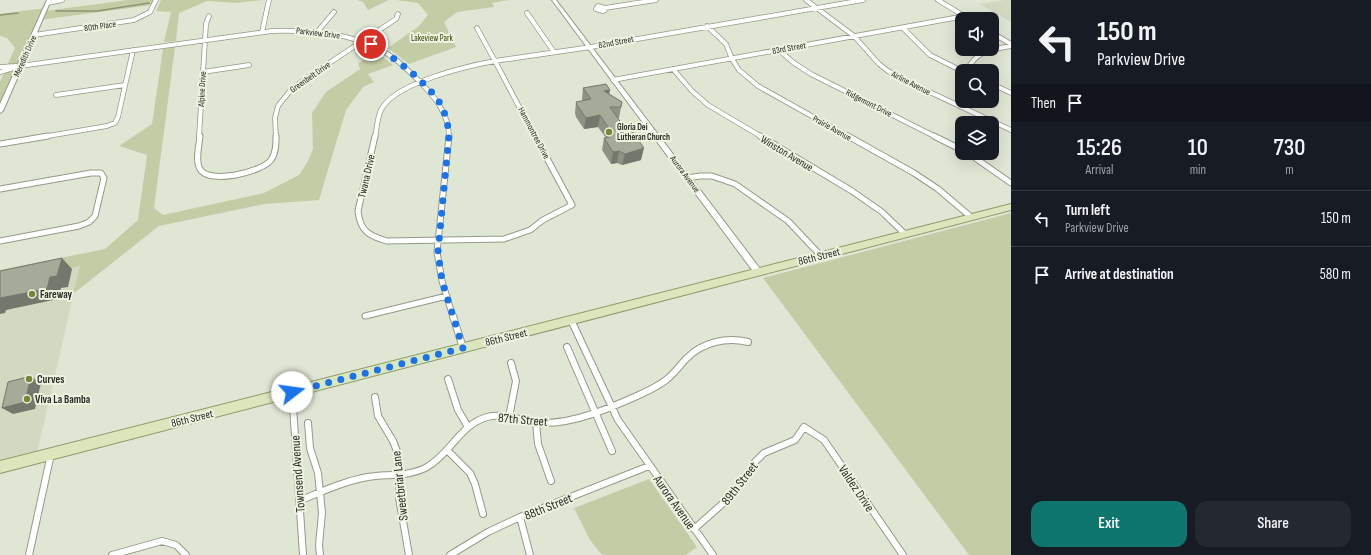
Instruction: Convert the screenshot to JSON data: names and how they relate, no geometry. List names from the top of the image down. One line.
{"streets":{"main road":["86th Street"],"street":["80th Place","Parkview Drive","82nd Street","83rd Street","Meredith Drive","Greenbelt Drive","Airline Avenue","Alpine Drive","Ridgemont Drive","Prairie Avenue","Hammontree Drive","Winston Avenue","Aurora Avenue","Twana Drive","87th Street","Townsend Avenue","89th Street","Sweetbriar Lane","Valdez Drive","88th Street"]},"crossings":[["80th Place","Meredith Drive"],["Parkview Drive","82nd Street"],["Parkview Drive","Meredith Drive"],["Parkview Drive","Greenbelt Drive"],["Parkview Drive","Alpine Drive"],["Parkview Drive","Hammontree Drive"],["Parkview Drive","Twana Drive"],["Parkview Drive","86th Street"],["82nd Street","Airline Avenue"],["82nd Street","Prairie Avenue"],["82nd Street","Hammontree Drive"],["82nd Street","Aurora Avenue"],["82nd Street","Twana Drive"],["83rd Street","Airline Avenue"],["83rd Street","Ridgemont Drive"],["83rd Street","Prairie Avenue"],["83rd Street","Winston Avenue"],["83rd Street","Aurora Avenue"],["Greenbelt Drive","Alpine Drive"],["Prairie Avenue","86th Street"],["Hammontree Drive","Twana Drive"],["Winston Avenue","86th Street"],["Aurora Avenue","86th Street"],["Aurora Avenue","87th Street"],["Aurora Avenue","89th Street"],["Aurora Avenue","88th Street"],["86th Street","Townsend Avenue"],["87th Street","Townsend Avenue"],["87th Street","Sweetbriar Lane"],["89th Street","Valdez Drive"]],"parks":["Lakeview Park"],"places":["Gloria Dei Lutheran Church","Fareway","Curves","Viva La Bamba"],"page":{"turn":["150 m","Parkview Drive"],"then":"Then","eta":["15:26","Arrival","10","min","730","m"],"list":[{"name":"Turn left","note":"Parkview Drive","value":"150 m"},{"name":"Arrive at destination","value":"580 m"}],"buttons":["Exit","Share"]}}
